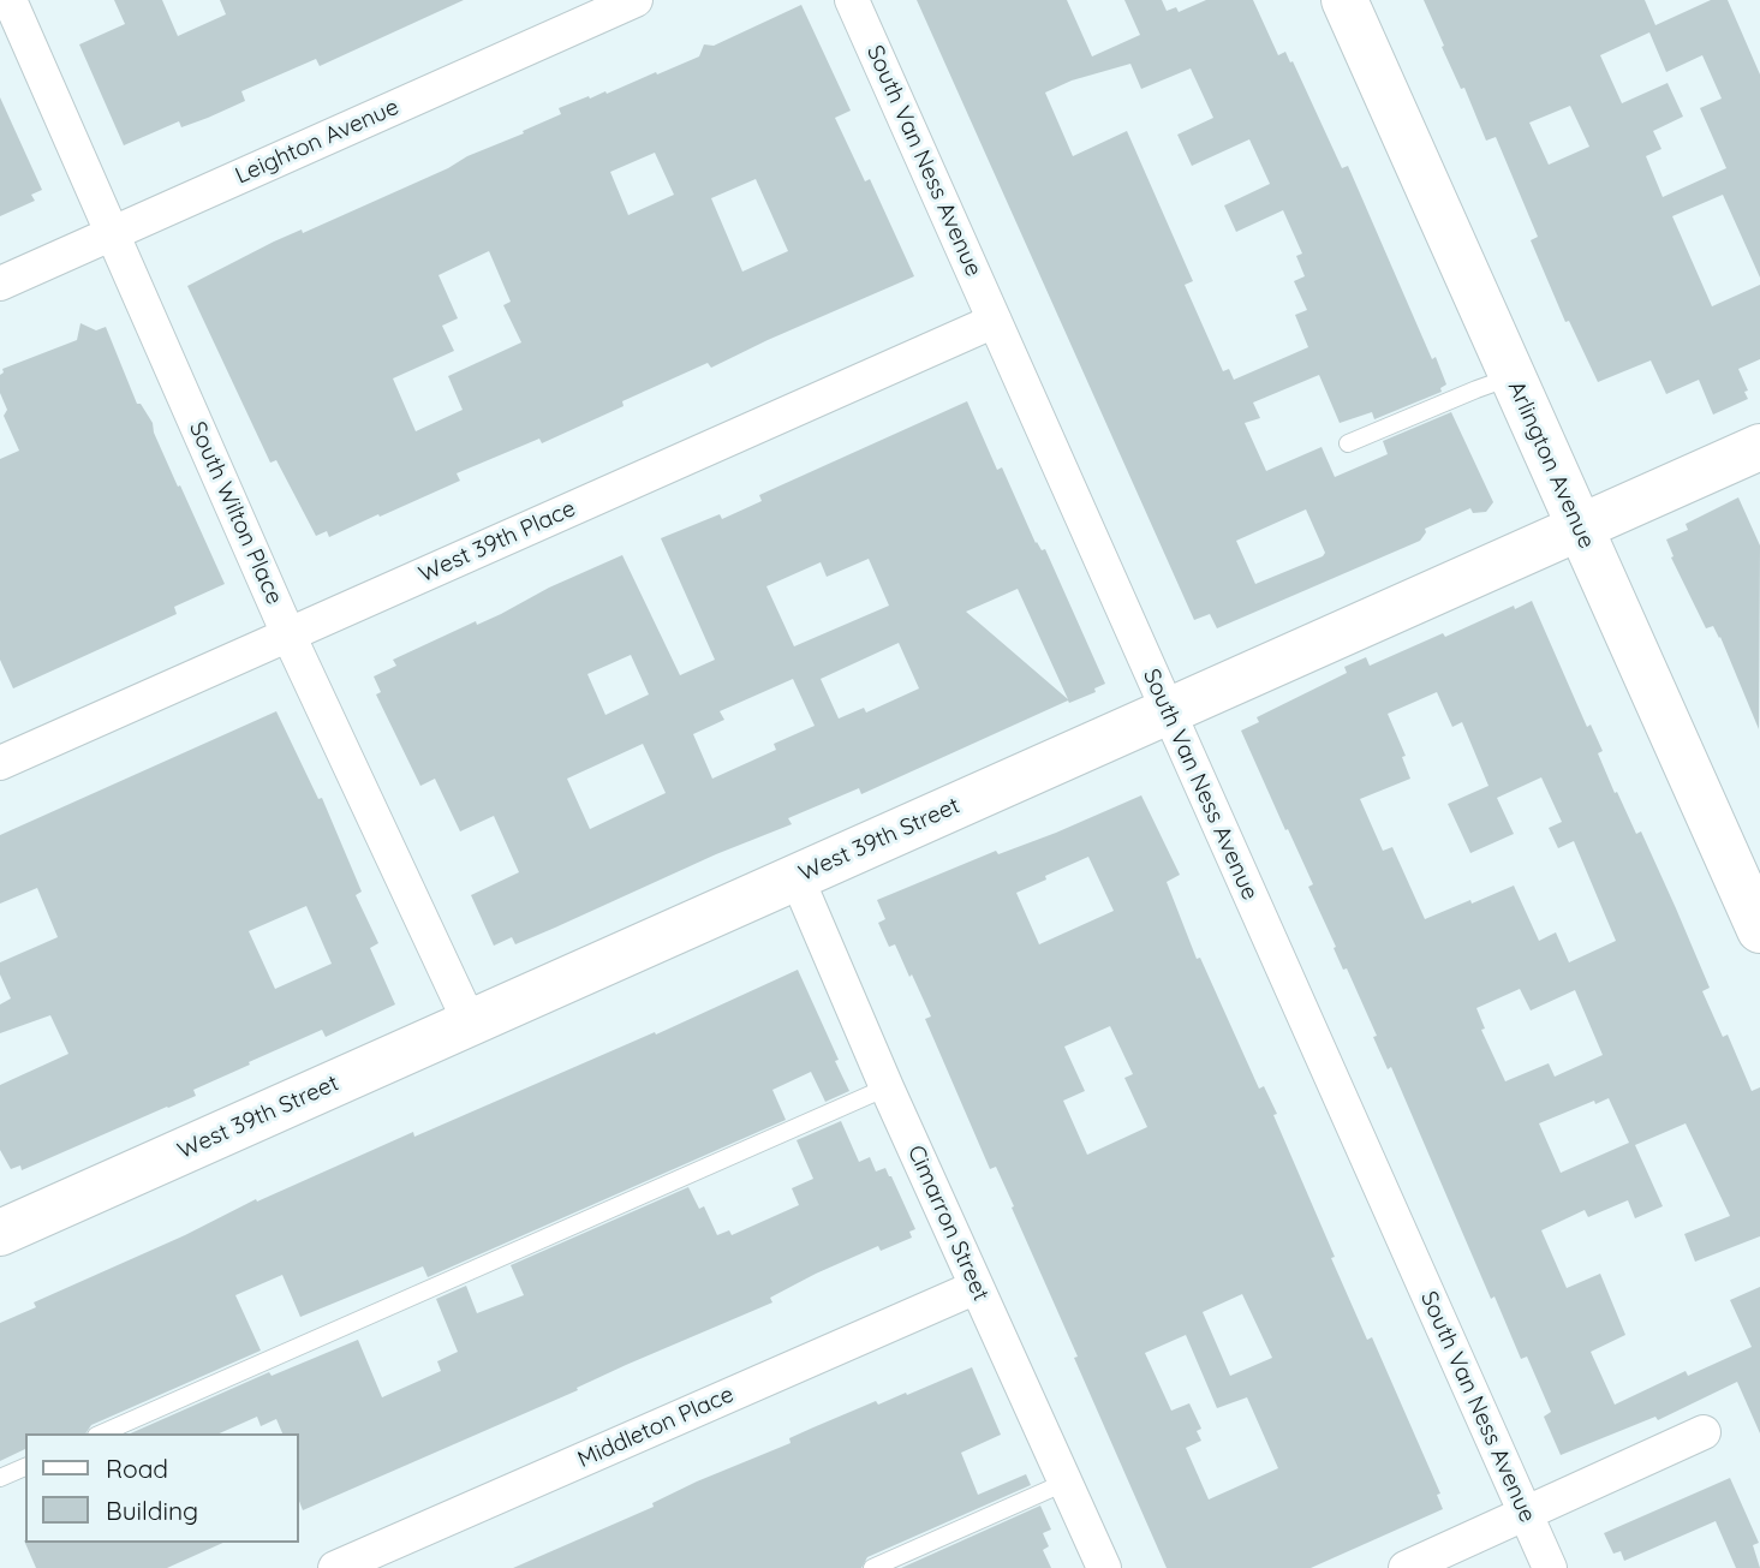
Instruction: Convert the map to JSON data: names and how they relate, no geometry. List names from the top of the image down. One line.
{"streets":{"street":["Leighton Avenue","South Van Ness Avenue","Arlington Avenue","South Wilton Place","West 39th Place","West 39th Street","Cimarron Street","Middleton Place"]},"crossings":[["Leighton Avenue","South Wilton Place"],["South Van Ness Avenue","West 39th Place"],["South Van Ness Avenue","West 39th Street"],["Arlington Avenue","West 39th Street"],["South Wilton Place","West 39th Place"],["South Wilton Place","West 39th Street"],["West 39th Street","Cimarron Street"],["Cimarron Street","Middleton Place"]],"legend":["Road","Building"]}
